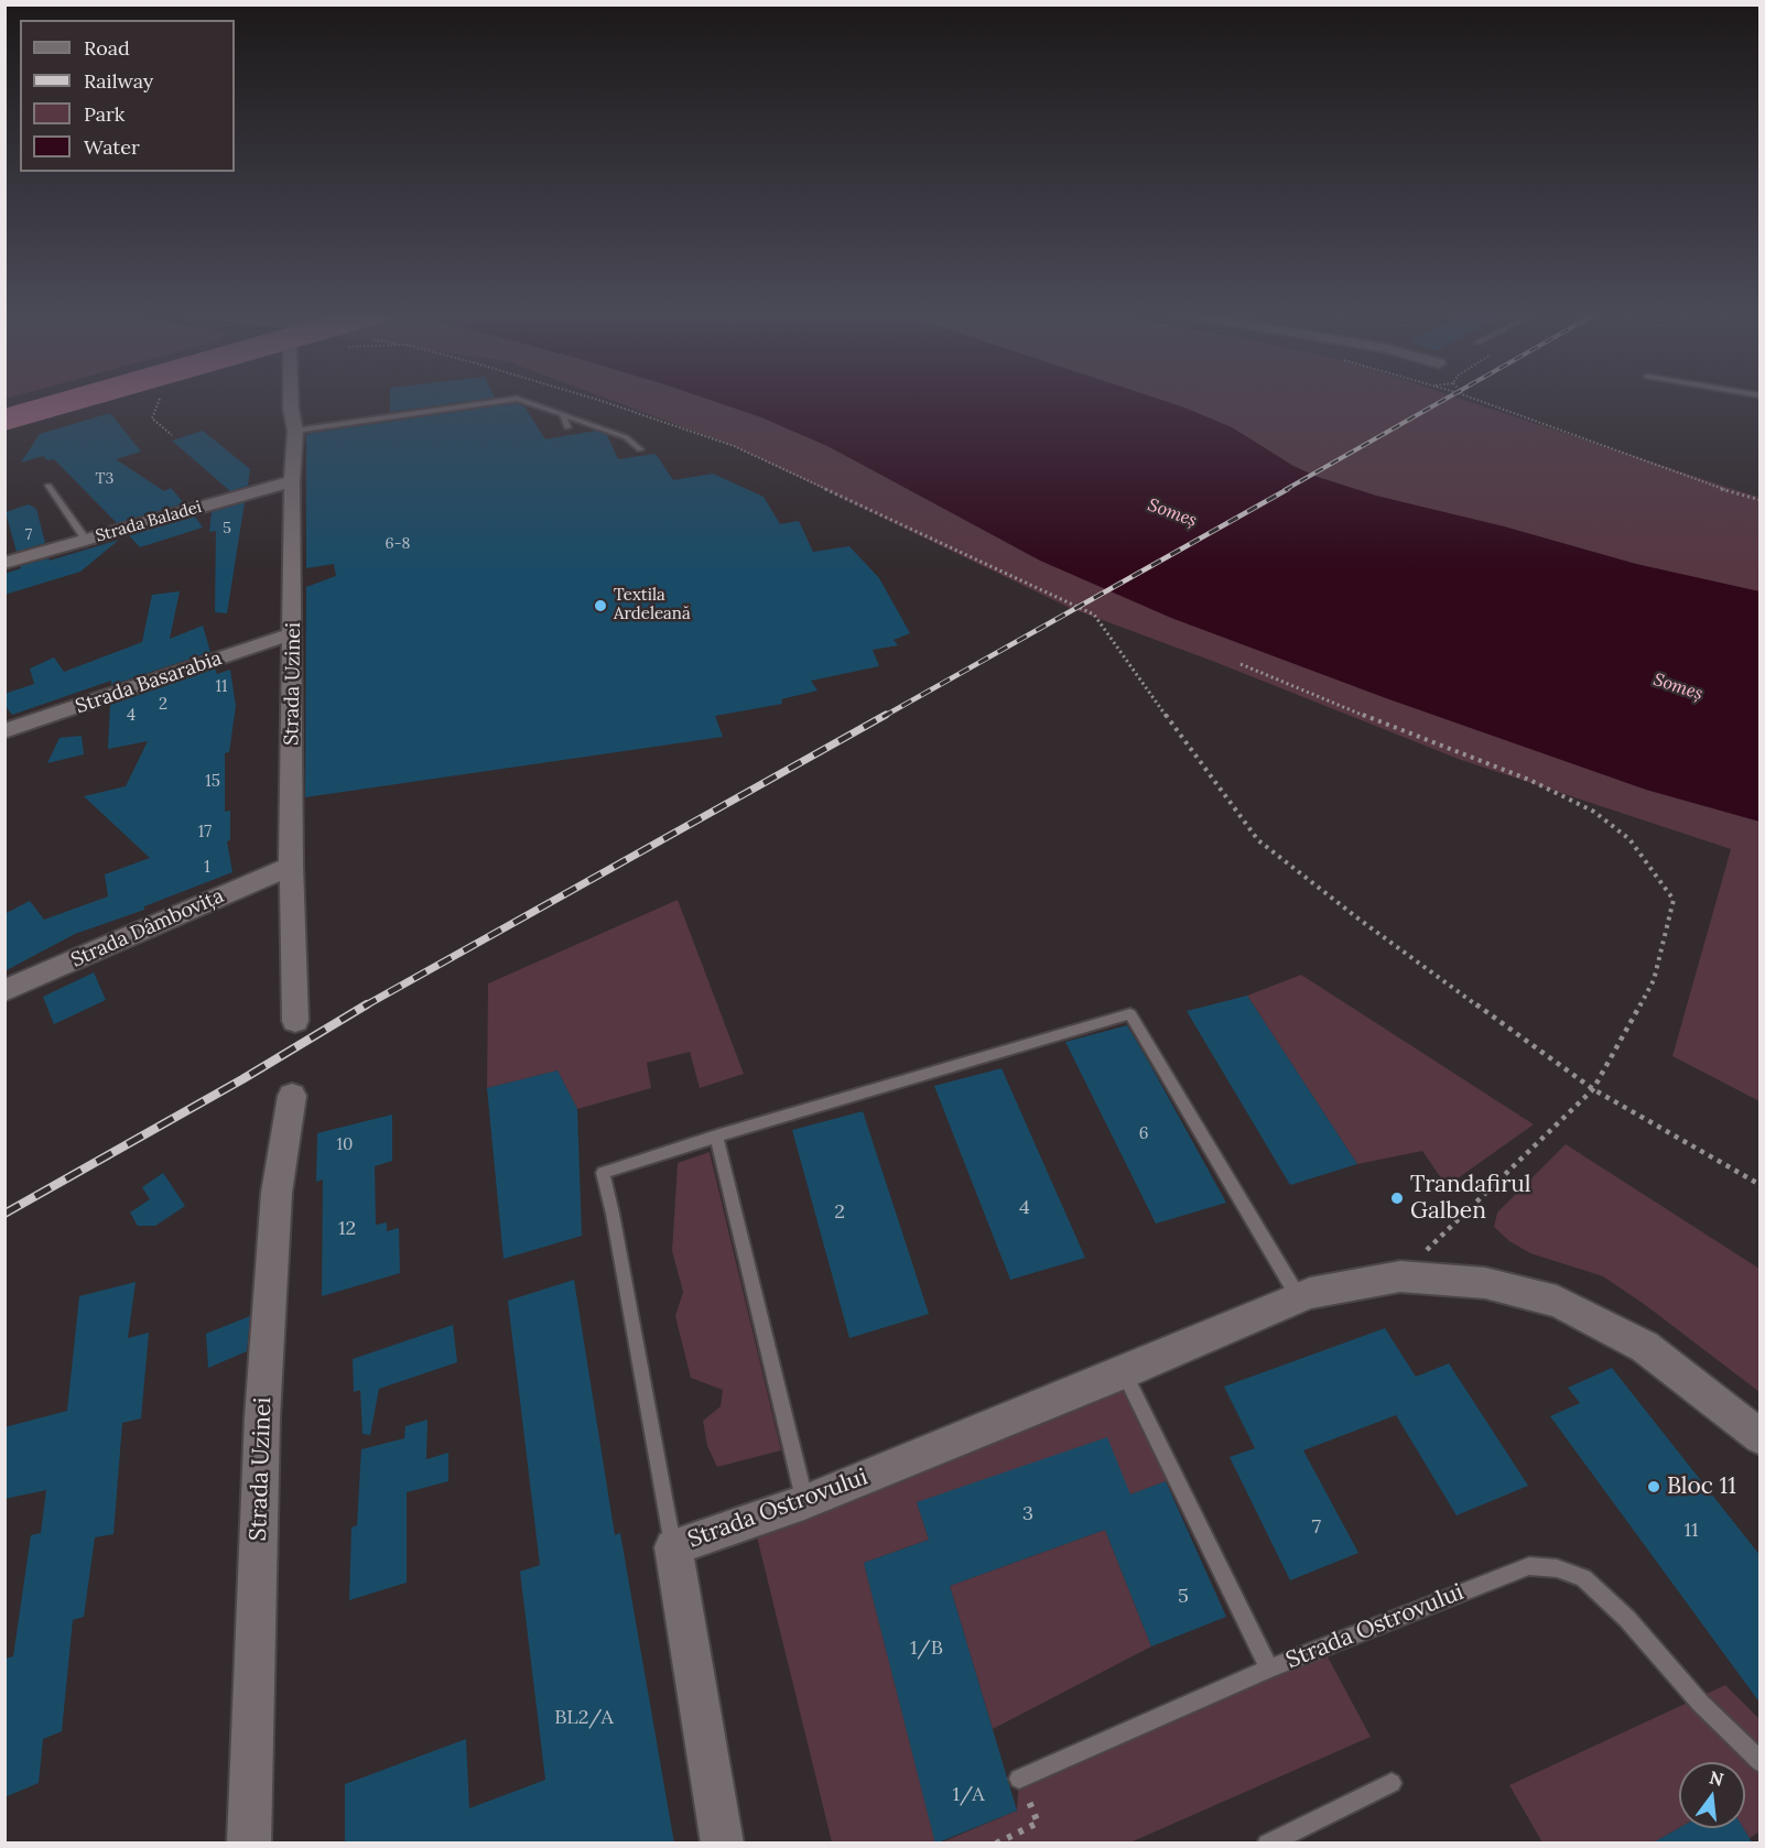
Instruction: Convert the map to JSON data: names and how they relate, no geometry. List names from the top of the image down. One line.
{"streets":{"street":["Strada Baladei","Strada Basarabia","Strada Uzinei","Strada Dâmbovița","Strada Ostrovului"]},"crossings":[["Strada Baladei","Strada Uzinei"],["Strada Basarabia","Strada Uzinei"],["Strada Uzinei","Strada Dâmbovița"]],"water":["Someș"],"places":["Textila Ardeleană","Trandafirul Galben","Bloc 11"],"house_numbers":["T3","5","7","6-8","11","2","4","15","17","1","6","10","4","2","12","3","7","11","5","1/B","BL2/A","1/A"],"legend":["Road","Railway","Park","Water"],"north":"top"}
